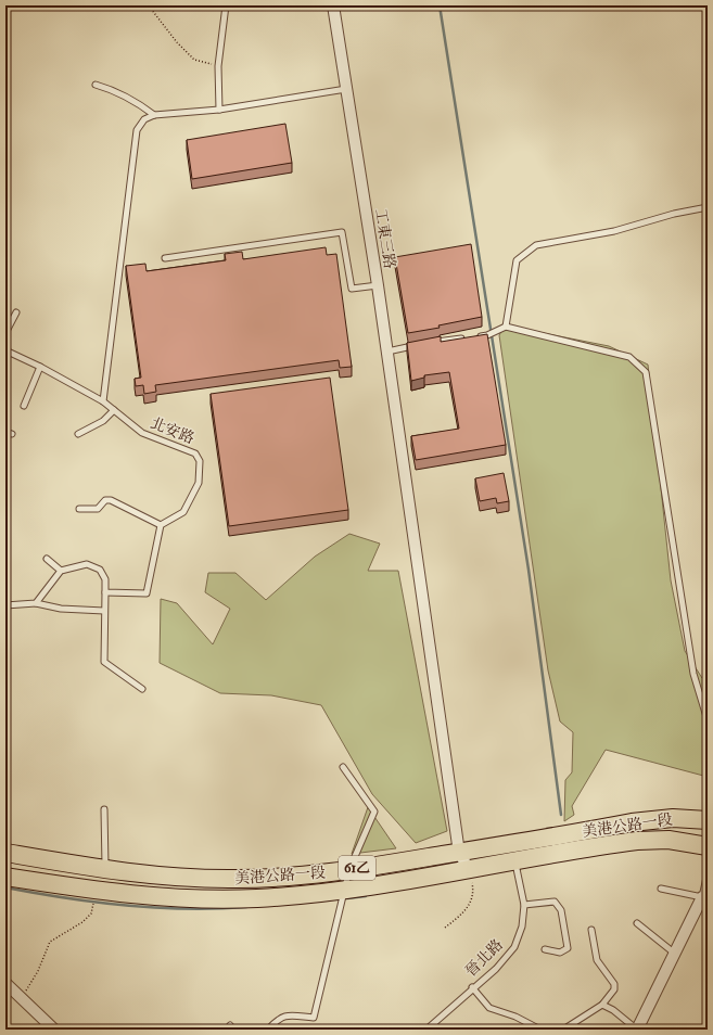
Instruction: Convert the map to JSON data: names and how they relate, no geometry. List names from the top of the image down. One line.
{"streets":{"main road":["美港公路一段","61乙"],"street":["工東三路"],"lane":["北安路","晉北路"]},"crossings":[["工東三路","美港公路一段"],["美港公路一段","晉北路"]]}
